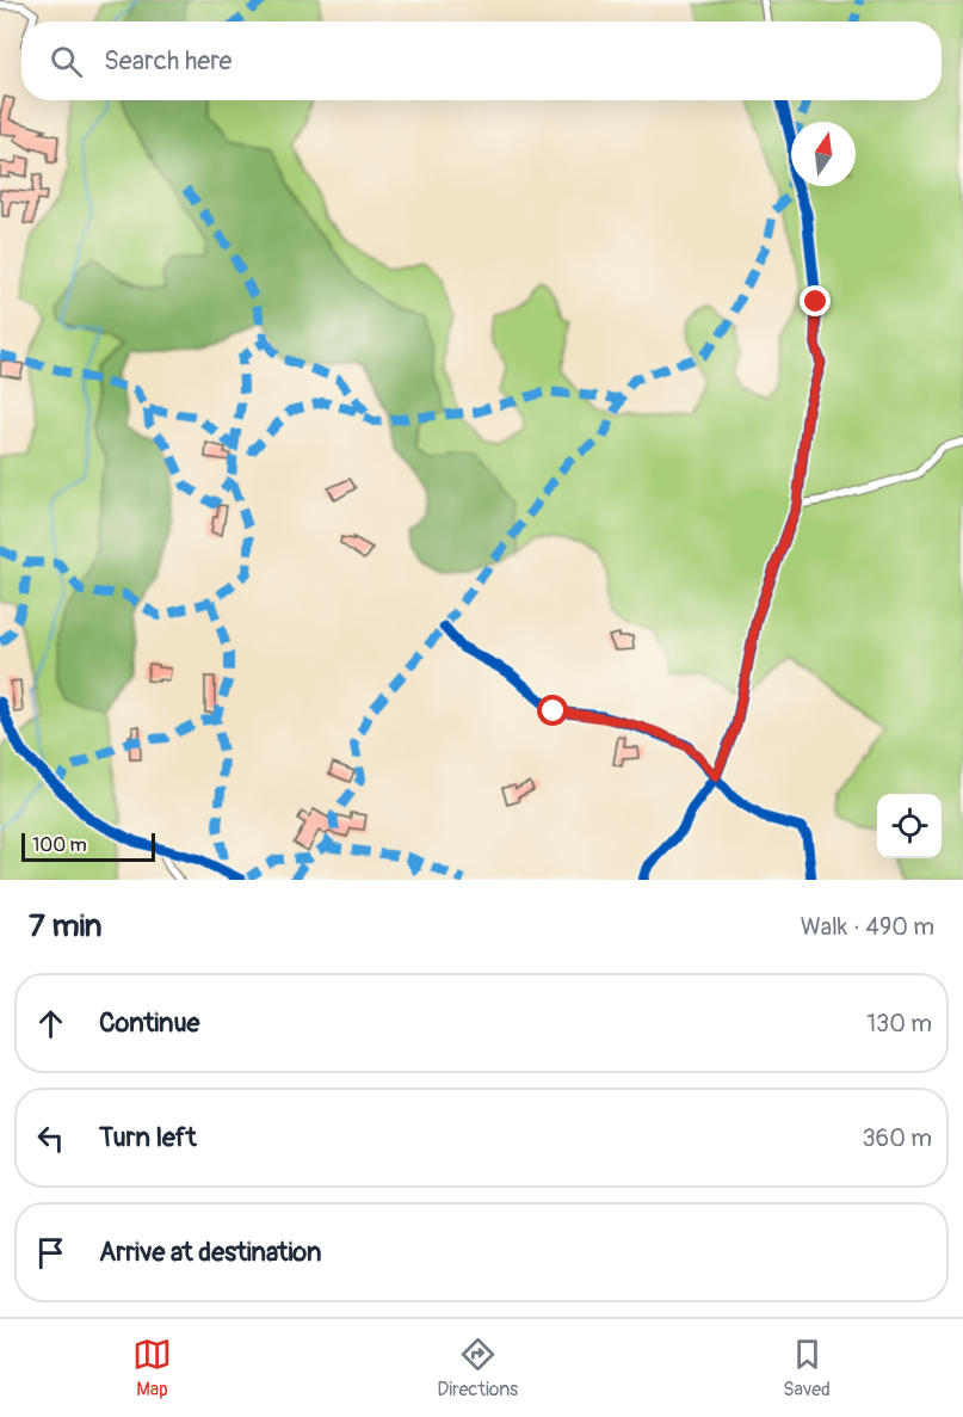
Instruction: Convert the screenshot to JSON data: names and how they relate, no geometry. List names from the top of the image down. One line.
{"scale_bar":"100 m","north":"top","page":{"search":"Search here","scale":"100 m","heading":["7 min","Walk · 490 m"],"list":[["Continue","130 m"],["Turn left","360 m"],"Arrive at destination"],"nav":["Map","Directions","Saved"]}}
